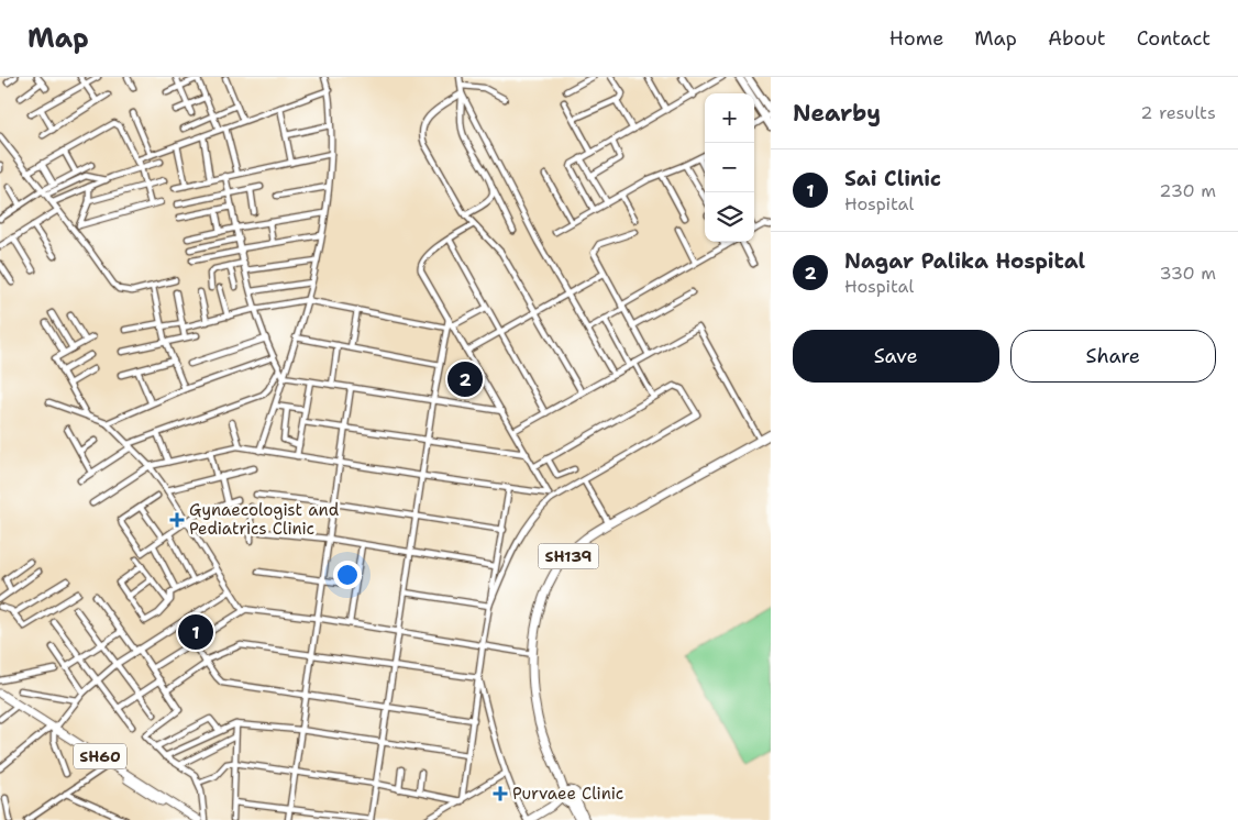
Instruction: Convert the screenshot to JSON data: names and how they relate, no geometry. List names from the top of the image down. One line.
{"streets":{"main road":["SH139","SH60"]},"places":{"health":["Gynaecologist and Pediatrics Clinic","Purvaee Clinic"]},"page":{"header":"Map","nav":["Home","Map","About","Contact"],"heading":["Nearby","2 results"],"map_buttons":["+","−"],"list":[{"mark":"1","name":"Sai Clinic","note":"Hospital","value":"230 m"},{"mark":"2","name":"Nagar Palika Hospital","note":"Hospital","value":"330 m"}],"buttons":["Save","Share"],"pins":["2","1"]}}
